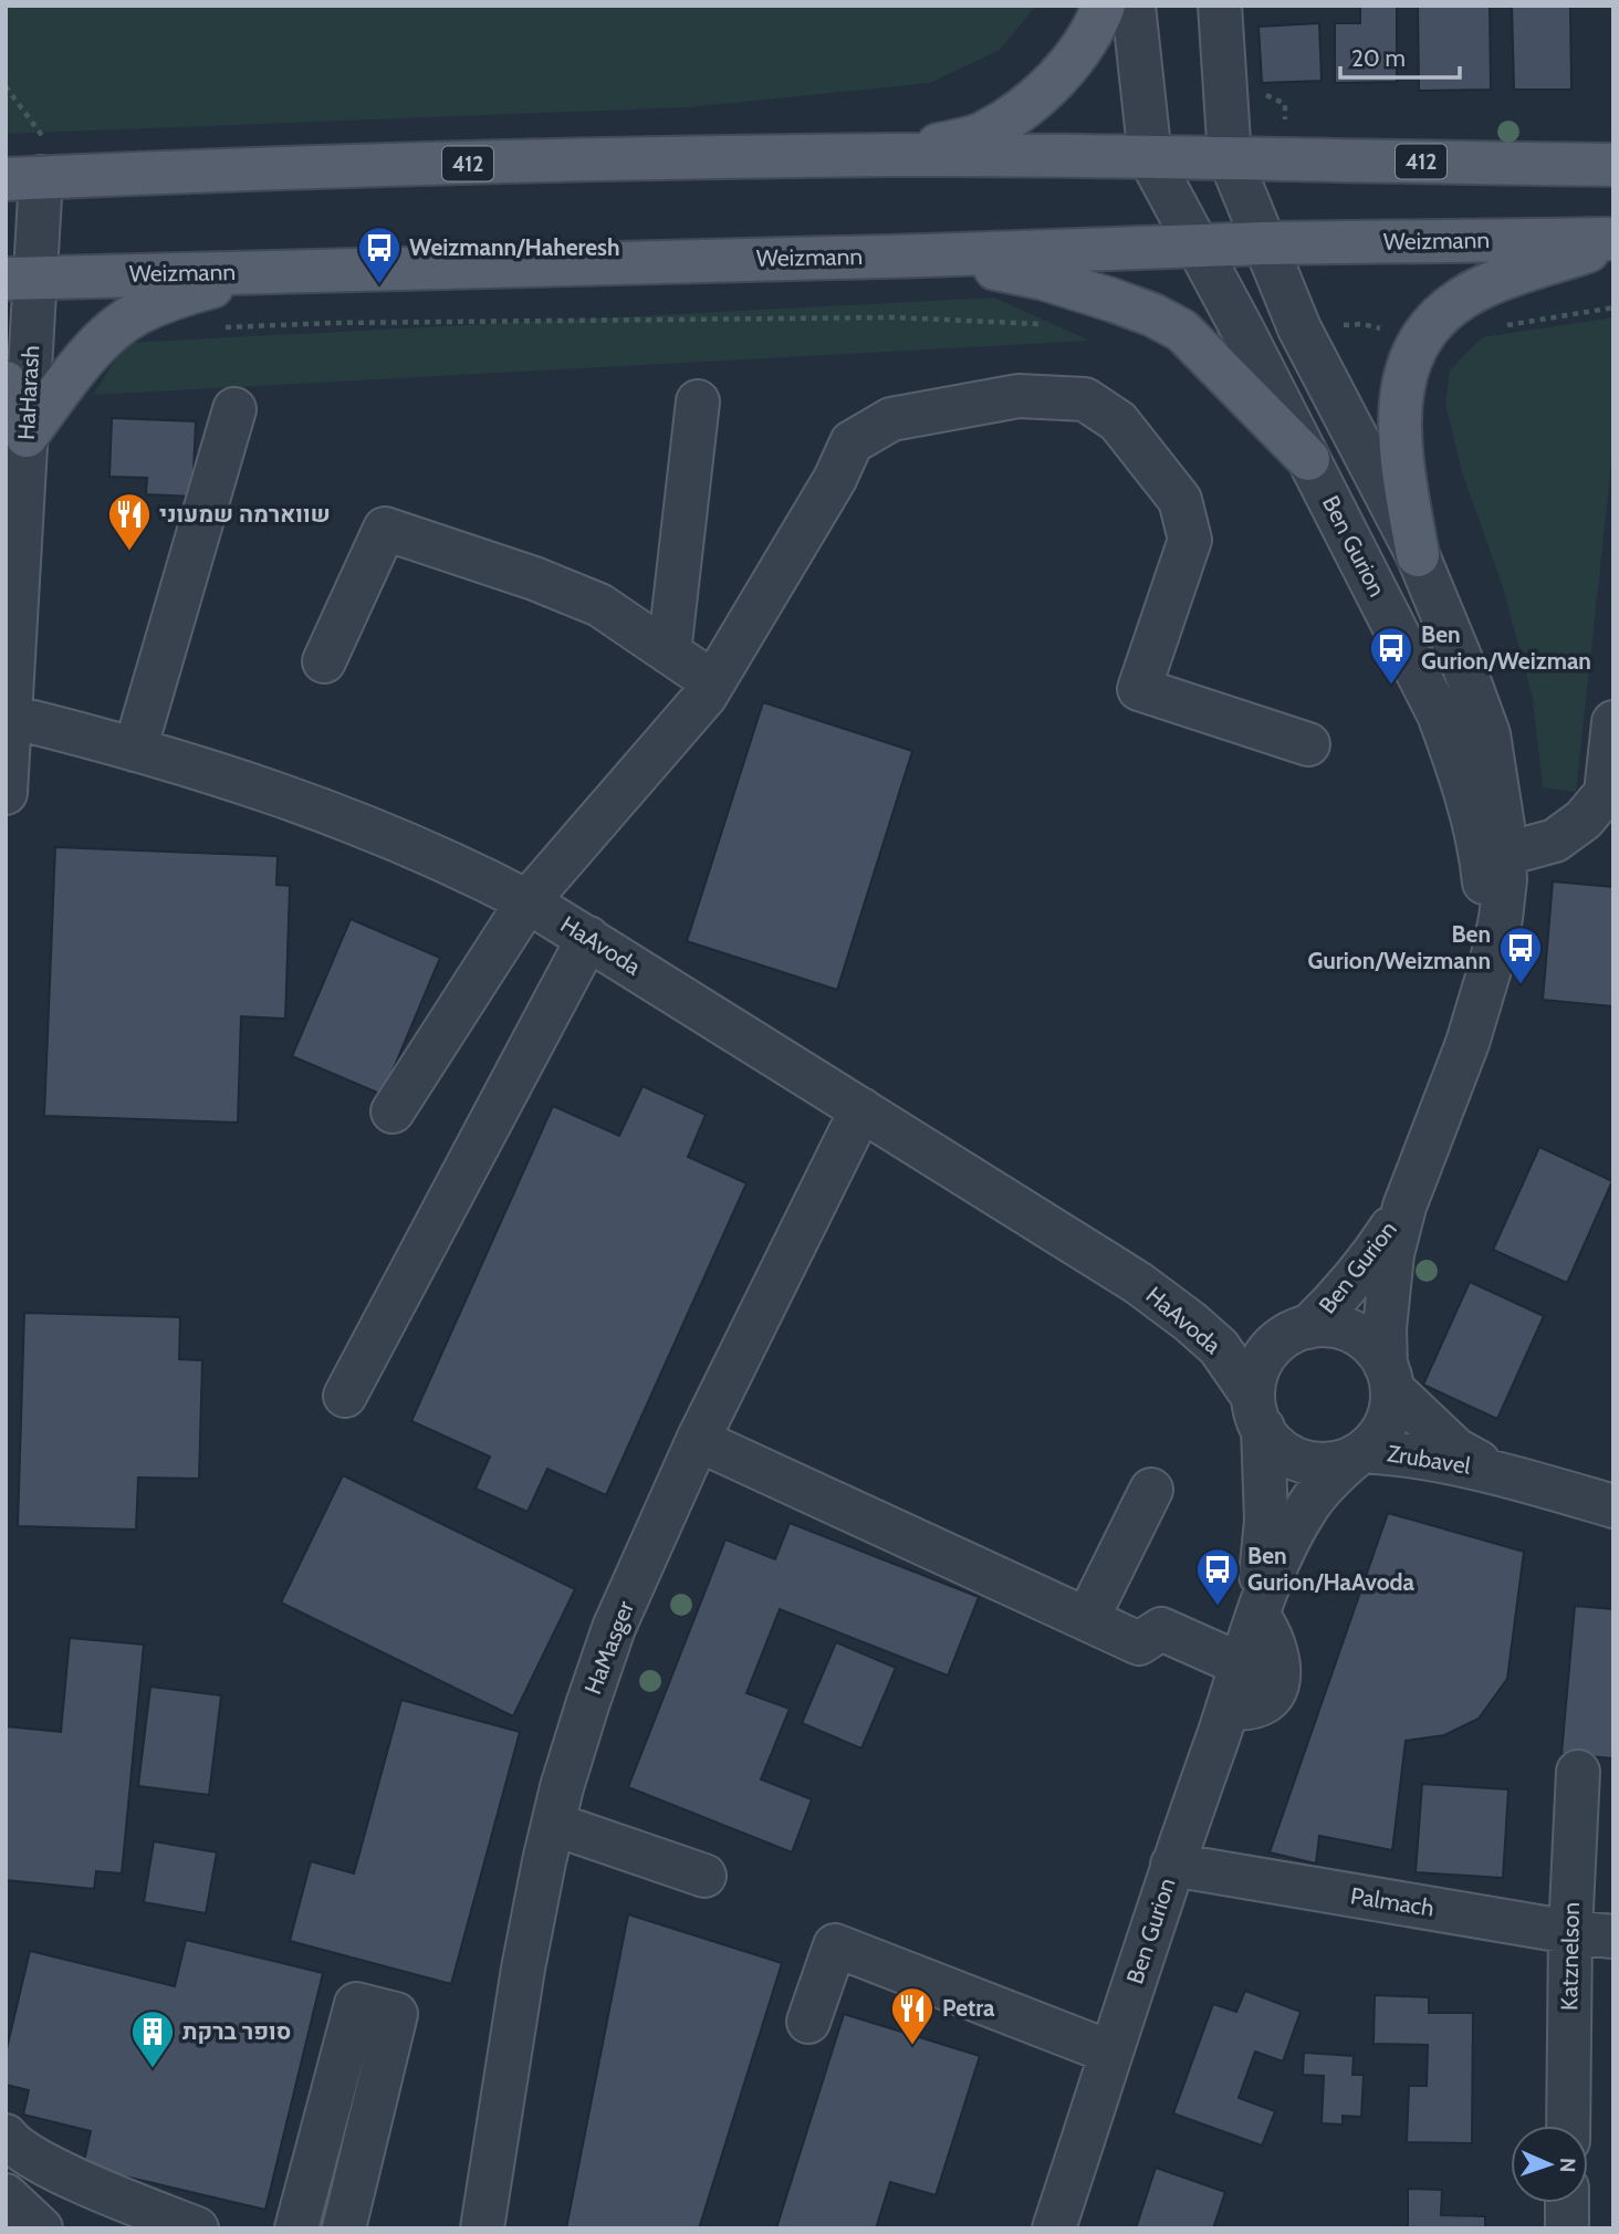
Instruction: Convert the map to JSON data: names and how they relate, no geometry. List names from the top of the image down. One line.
{"streets":{"main road":["412","Weizmann"],"street":["HaHarash","Ben Gurion","HaAvoda","Zrubavel","HaMasger","Palmach","Katznelson"]},"crossings":[["412","HaHarash"],["412","Ben Gurion"],["Weizmann","HaHarash"],["Weizmann","Ben Gurion"],["HaHarash","HaAvoda"],["Ben Gurion","HaAvoda"],["Ben Gurion","Zrubavel"],["Ben Gurion","Palmach"],["HaAvoda","Zrubavel"],["HaAvoda","HaMasger"],["Palmach","Katznelson"]],"places":{"bus stop":["Weizmann/Haheresh","Ben Gurion/Weizman","Ben Gurion/Weizmann","Ben Gurion/HaAvoda"],"restaurant":["שווארמה שמעוני","Petra"],"building":["סופר ברקת"]},"scale_bar":"20 m","north":"right"}
